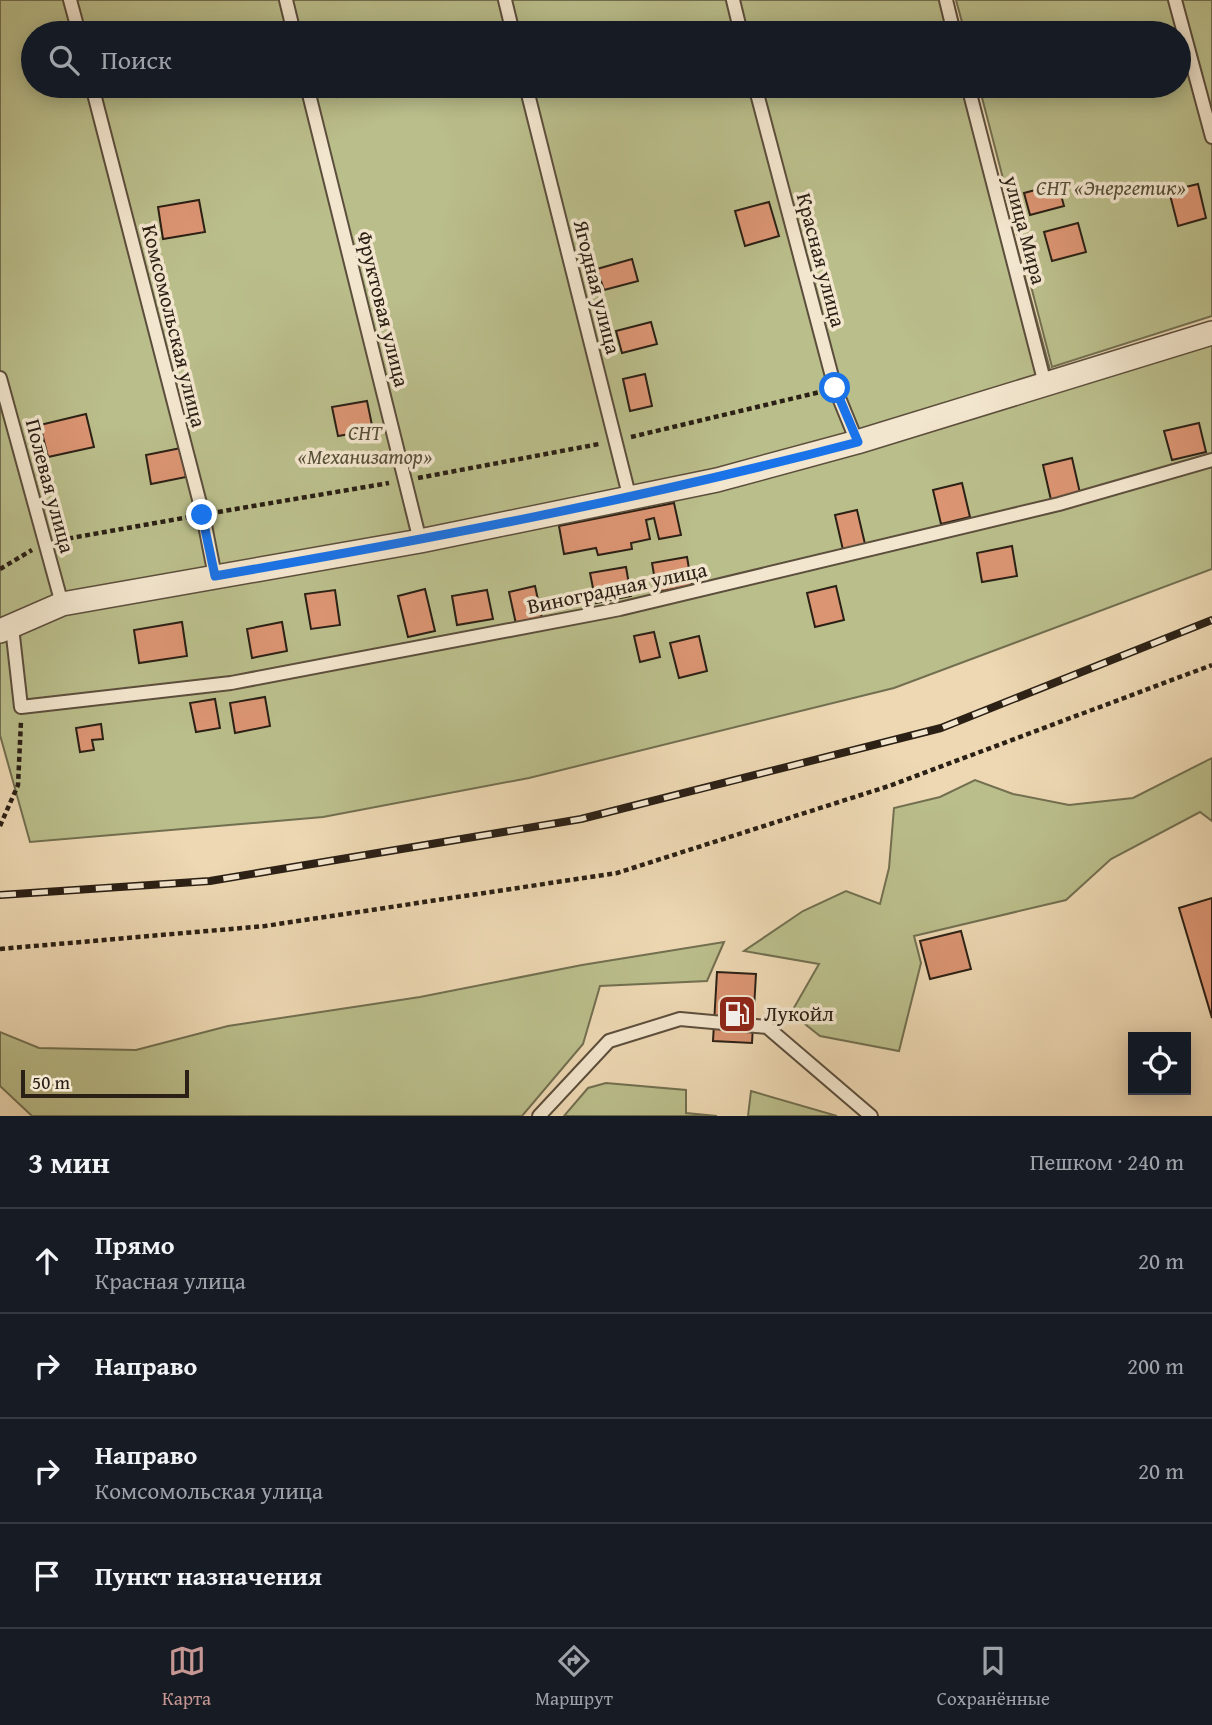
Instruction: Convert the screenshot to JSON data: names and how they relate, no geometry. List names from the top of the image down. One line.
{"streets":{"lane":["улица Мира","Красная улица","Ягодная улица","Фруктовая улица","Комсомольская улица","Полевая улица","Виноградная улица"]},"parks":["СНТ «Энергетик»","СНТ «Механизатор»"],"places":{"fuel station":["Лукойл"]},"scale_bar":"50 m","page":{"search":"Поиск","scale":"50 m","heading":["3 мин","Пешком · 240 m"],"list":[["Прямо","Красная улица","20 m"],["Направо","200 m"],["Направо","Комсомольская улица","20 m"],"Пункт назначения"],"nav":["Карта","Маршрут","Сохранённые"]}}
